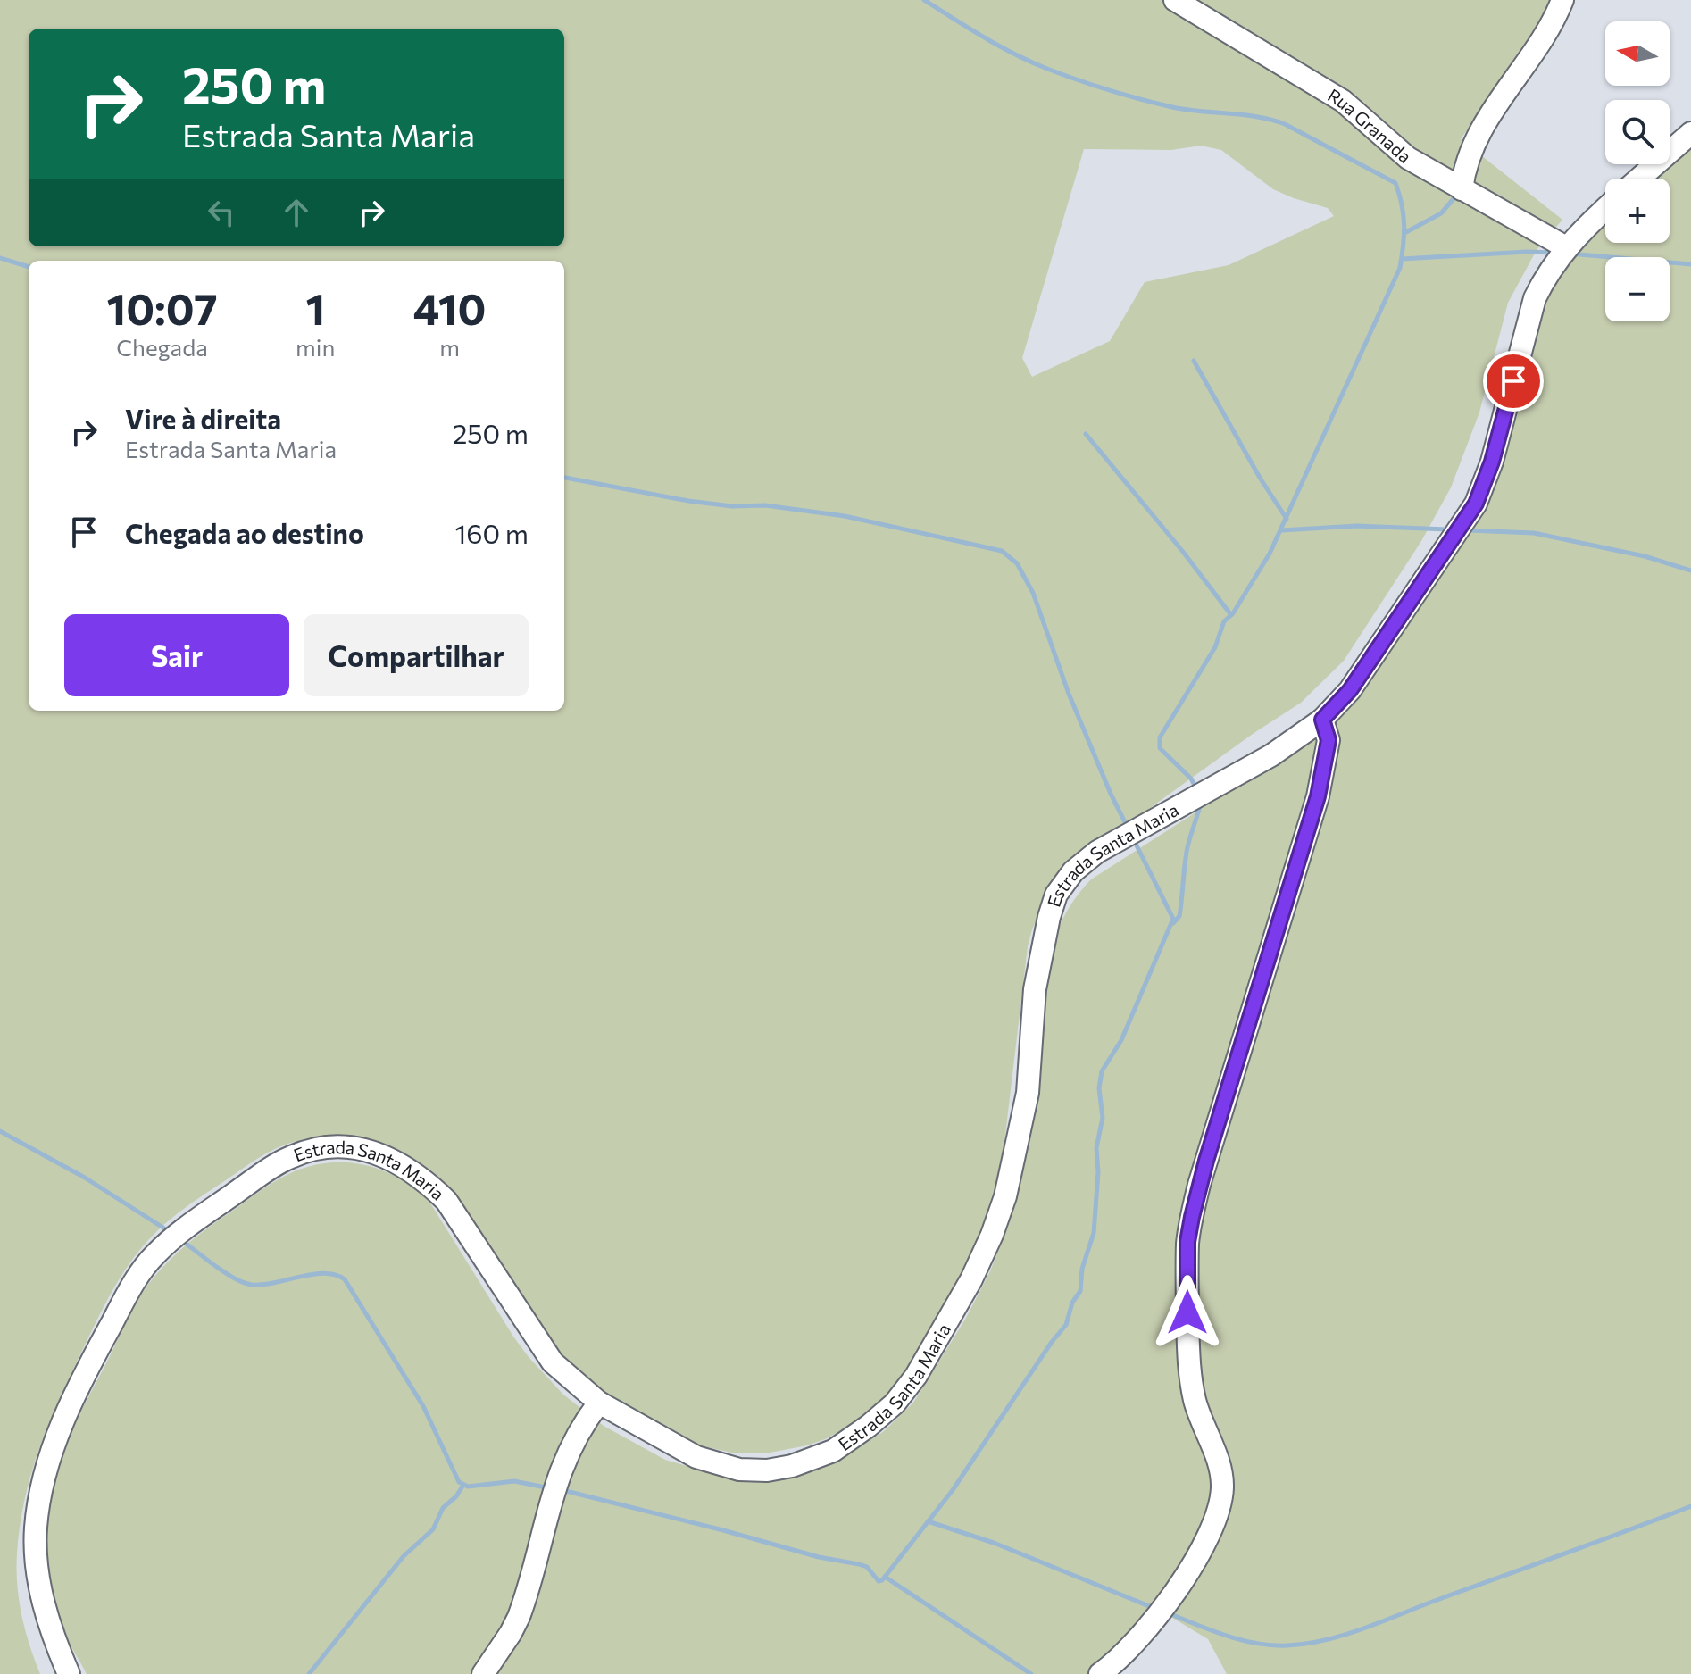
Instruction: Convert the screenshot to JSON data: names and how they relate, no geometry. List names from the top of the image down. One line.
{"streets":{"street":["Rua Granada","Estrada Santa Maria"]},"crossings":[["Rua Granada","Estrada Santa Maria"]],"north":"left","page":{"map_buttons":["+","−"],"turn":["250 m","Estrada Santa Maria"],"eta":["10:07","Chegada","1","min","410","m"],"list":[{"name":"Vire à direita","note":"Estrada Santa Maria","value":"250 m"},{"name":"Chegada ao destino","value":"160 m"}],"buttons":["Sair","Compartilhar"]}}
